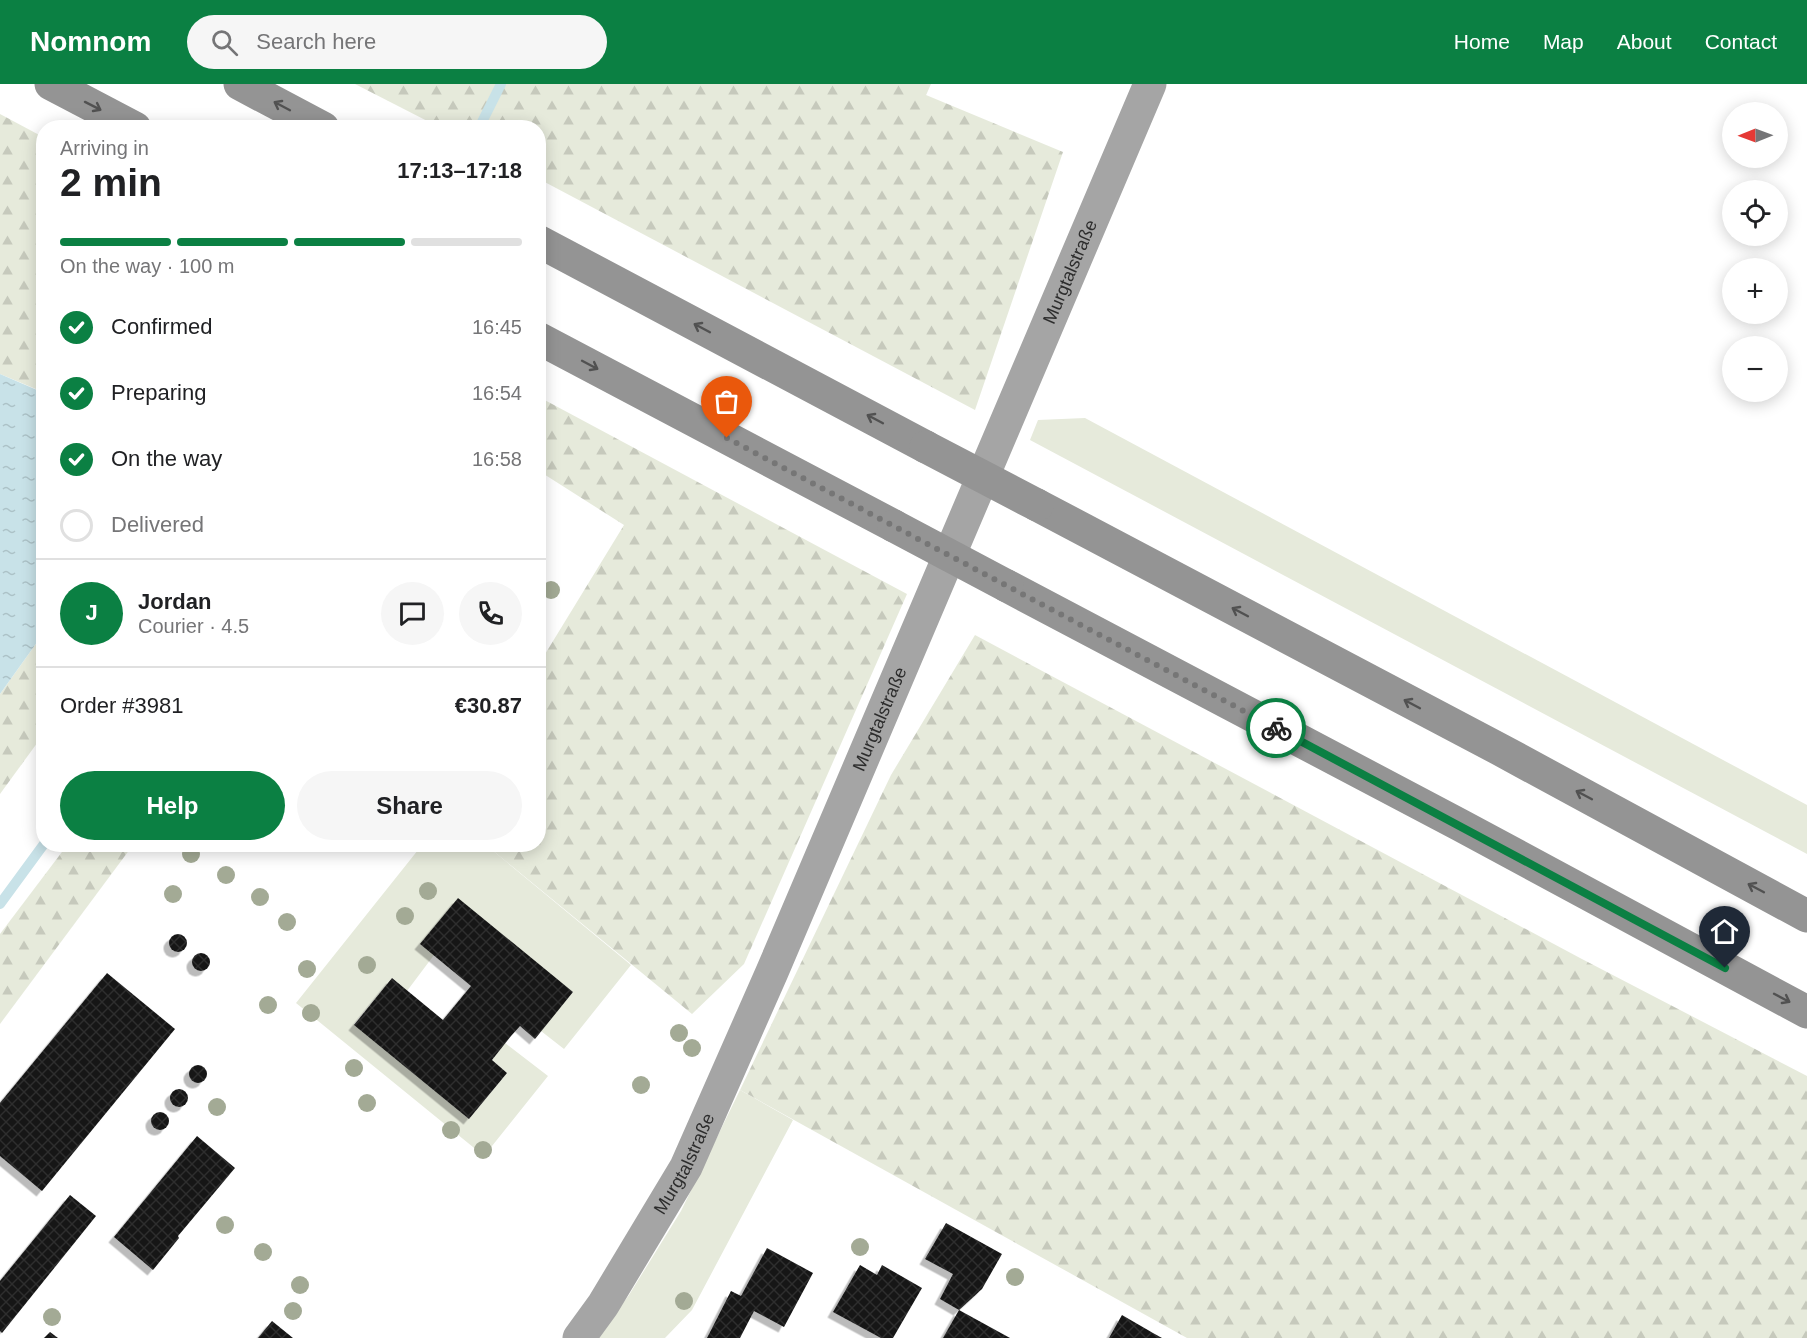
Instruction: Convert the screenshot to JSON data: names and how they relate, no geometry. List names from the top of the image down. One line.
{"streets":{"main road":["Murgtalstraße"]},"north":"left","page":{"header":"Nomnom","search":"Search here","nav":["Home","Map","About","Contact"],"map_buttons":["+","−"],"heading":["2 min","Arriving in","17:13–17:18"],"panel":["Jordan","Courier · 4.5","Order #3981","€30.87"],"bar":"On the way · 100 m","list":[["Confirmed","16:45"],["Preparing","16:54"],["On the way","16:58"],"Delivered"],"round":"J","buttons":["Help","Share"]}}
